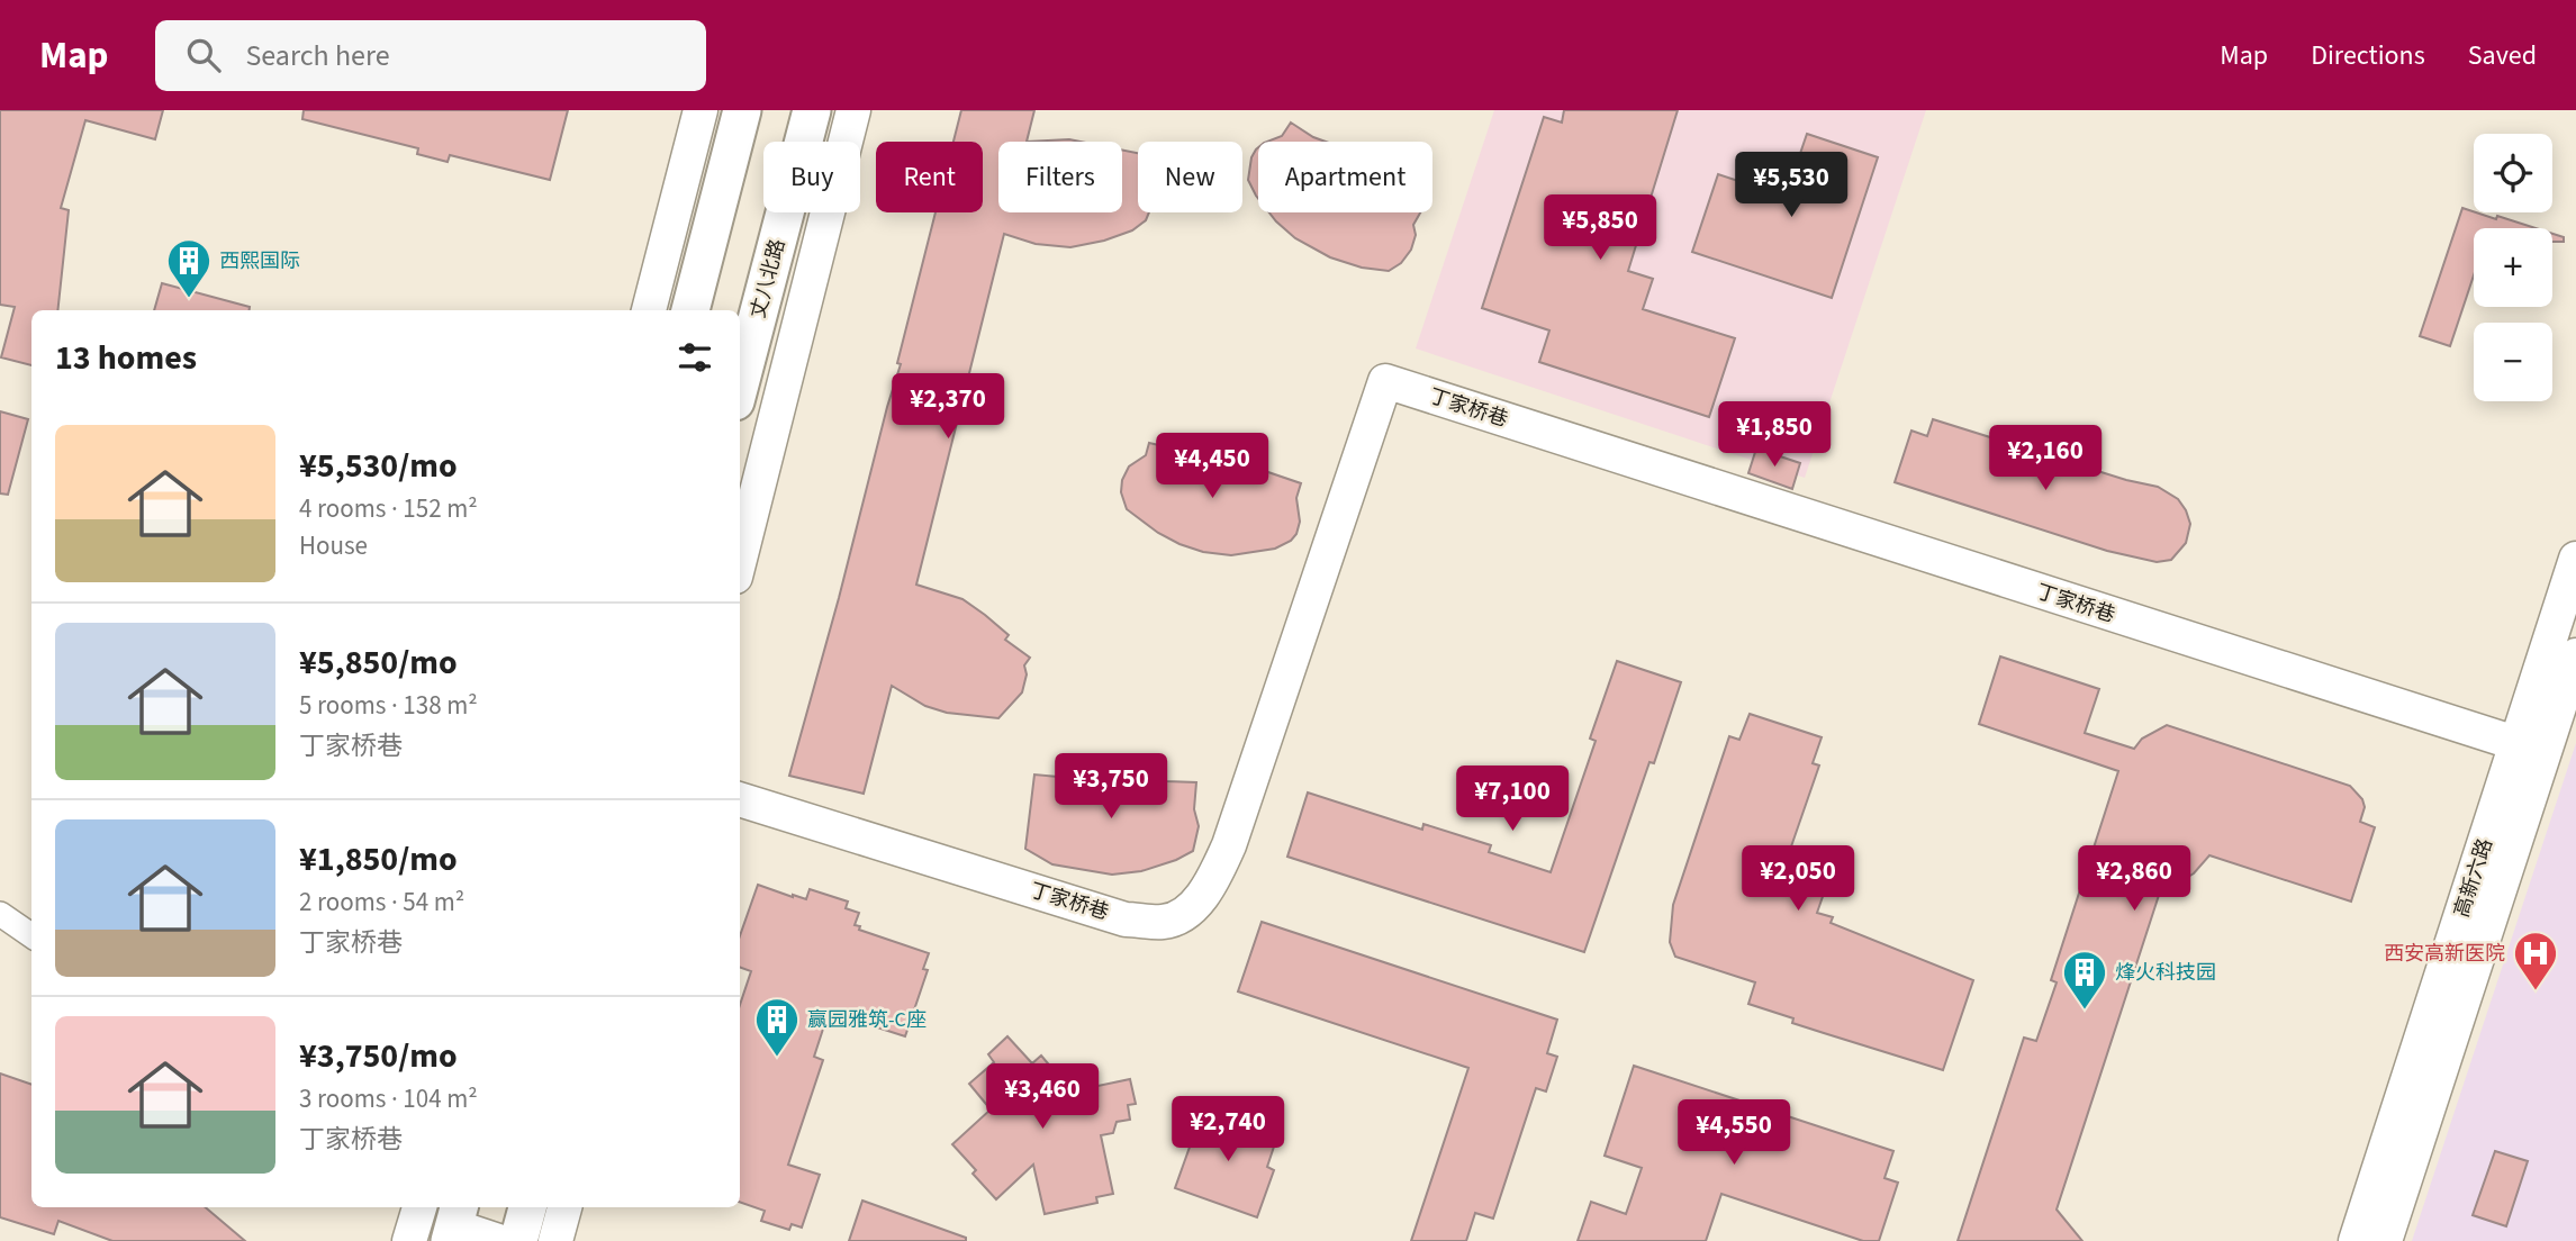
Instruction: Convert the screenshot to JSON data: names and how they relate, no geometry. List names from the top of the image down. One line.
{"streets":{"main road":["丈八北路"],"street":["丁家桥巷","高新六路"]},"crossings":[["丁家桥巷","高新六路"]],"places":{"building":["西熙国际","烽火科技园","赢园雅筑-C座"],"hospital":["西安高新医院"]},"page":{"header":"Map","search":"Search here","nav":["Map","Directions","Saved"],"map_buttons":["+","−"],"chip":["Buy","Rent","Filters","New","Apartment"],"price":["¥5,530","¥5,850","¥2,370","¥1,850","¥2,160","¥4,450","¥3,750","¥7,100","¥2,050","¥2,860","¥3,460","¥2,740","¥4,550"],"heading":"13 homes","list":[{"name":"¥5,530/mo","note":"4 rooms · 152 m² · House"},{"name":"¥5,850/mo","note":"5 rooms · 138 m² · 丁家桥巷"},{"name":"¥1,850/mo","note":"2 rooms · 54 m² · 丁家桥巷"},{"name":"¥3,750/mo","note":"3 rooms · 104 m² · 丁家桥巷"}]}}
